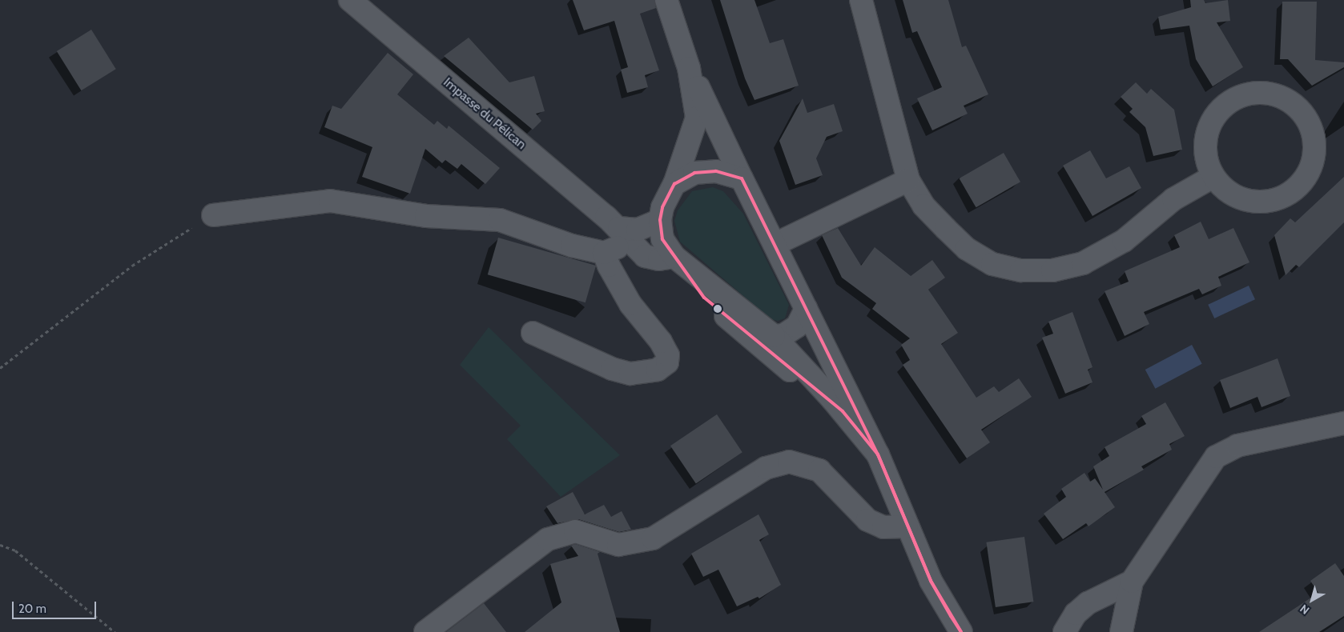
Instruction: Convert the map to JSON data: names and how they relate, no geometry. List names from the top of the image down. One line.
{"streets":{"street":["Impasse du Pélican"]},"scale_bar":"20 m","north":"bottom left"}
